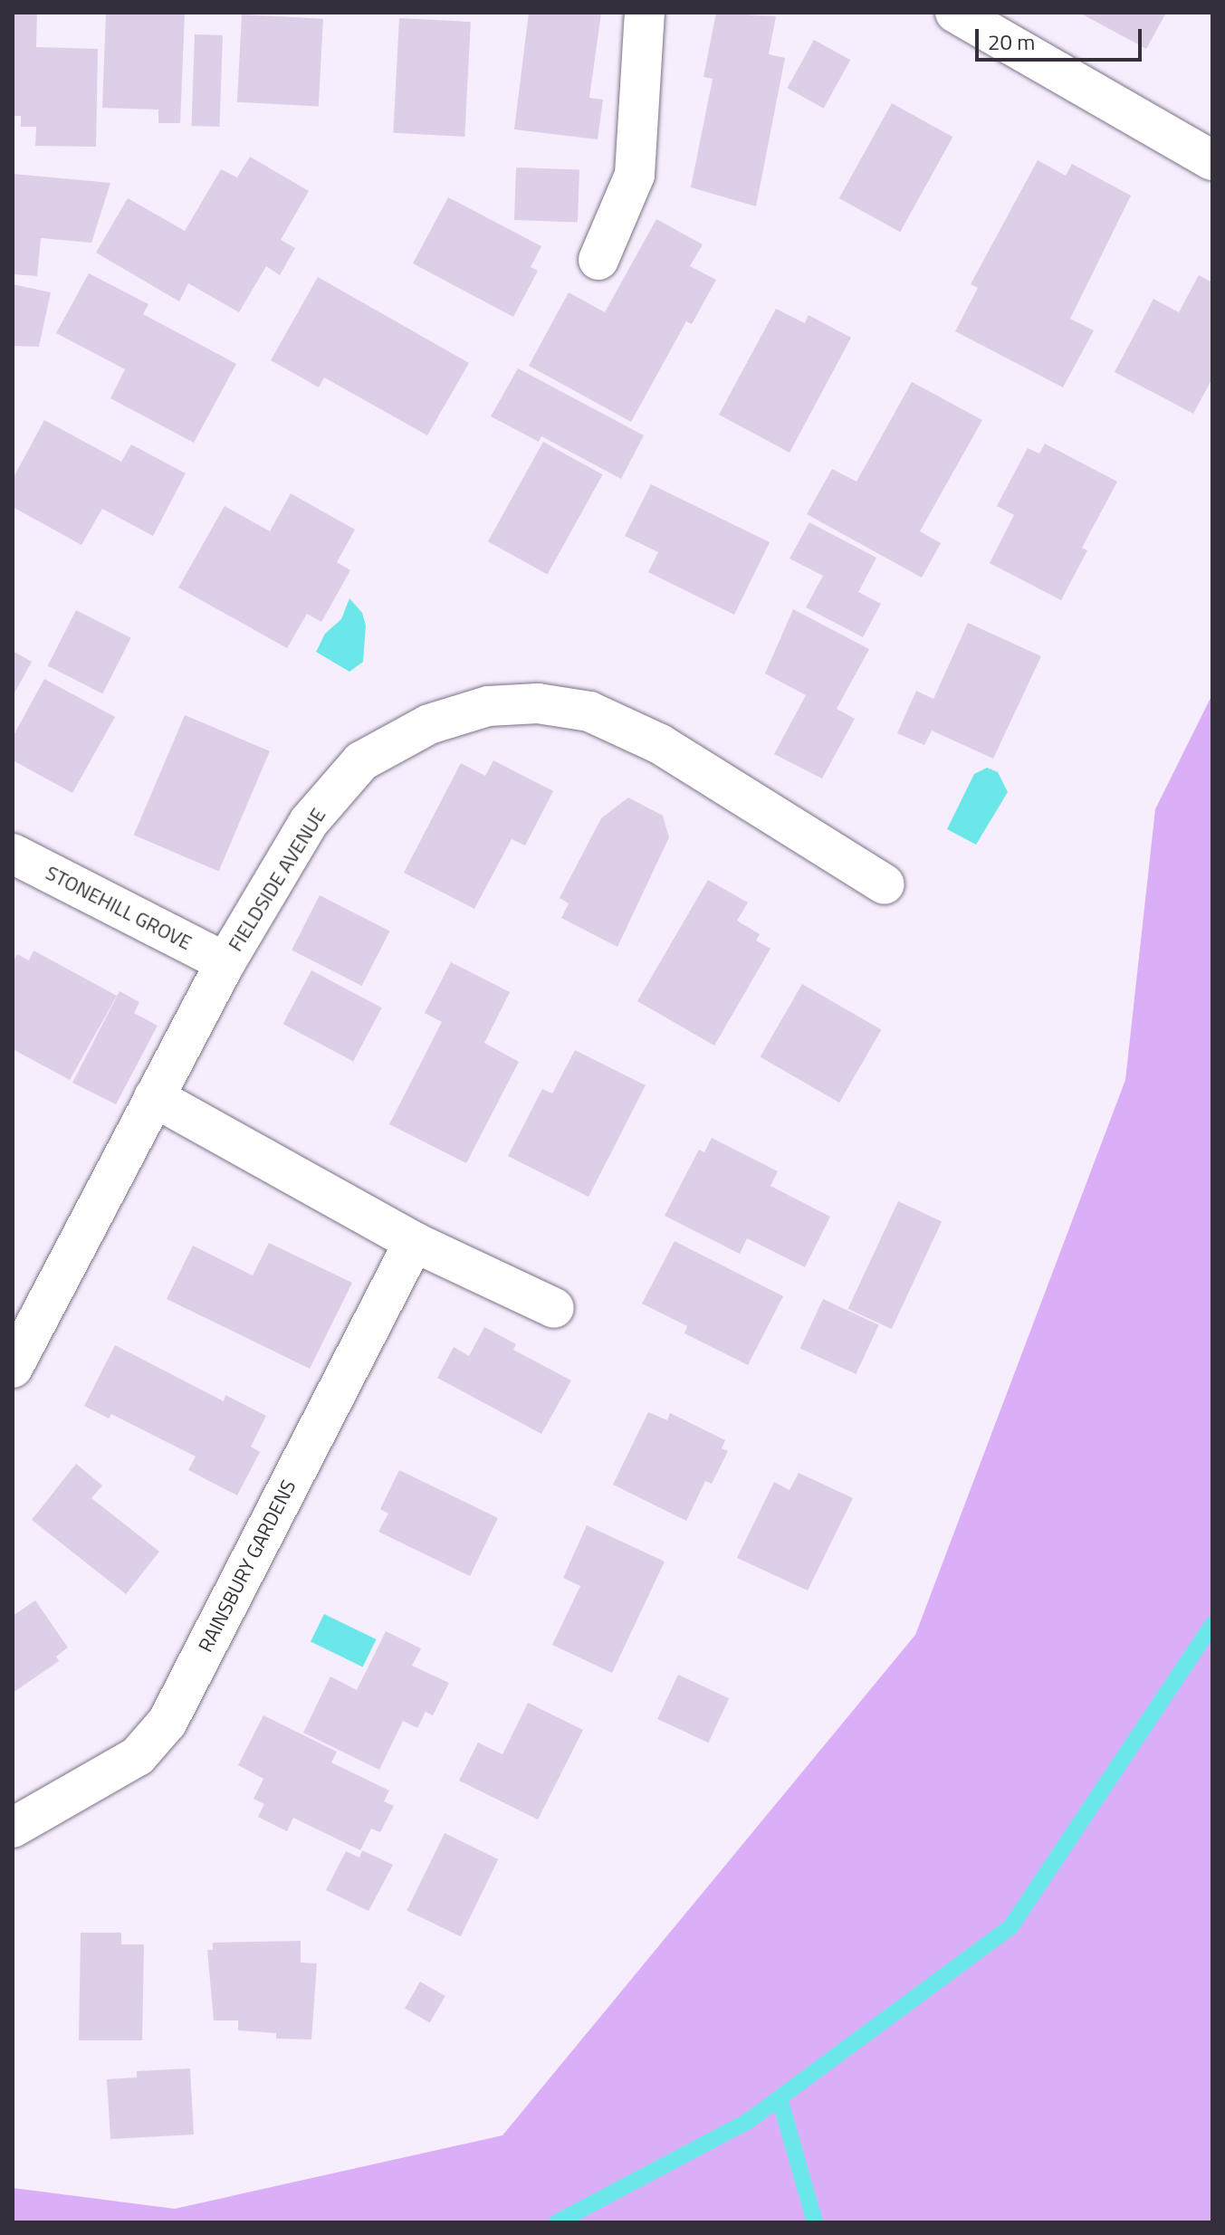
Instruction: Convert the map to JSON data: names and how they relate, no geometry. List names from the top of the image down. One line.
{"streets":{"street":["FIELDSIDE AVENUE","STONEHILL GROVE","RAINSBURY GARDENS"]},"crossings":[["FIELDSIDE AVENUE","STONEHILL GROVE"]],"scale_bar":"20 m"}
